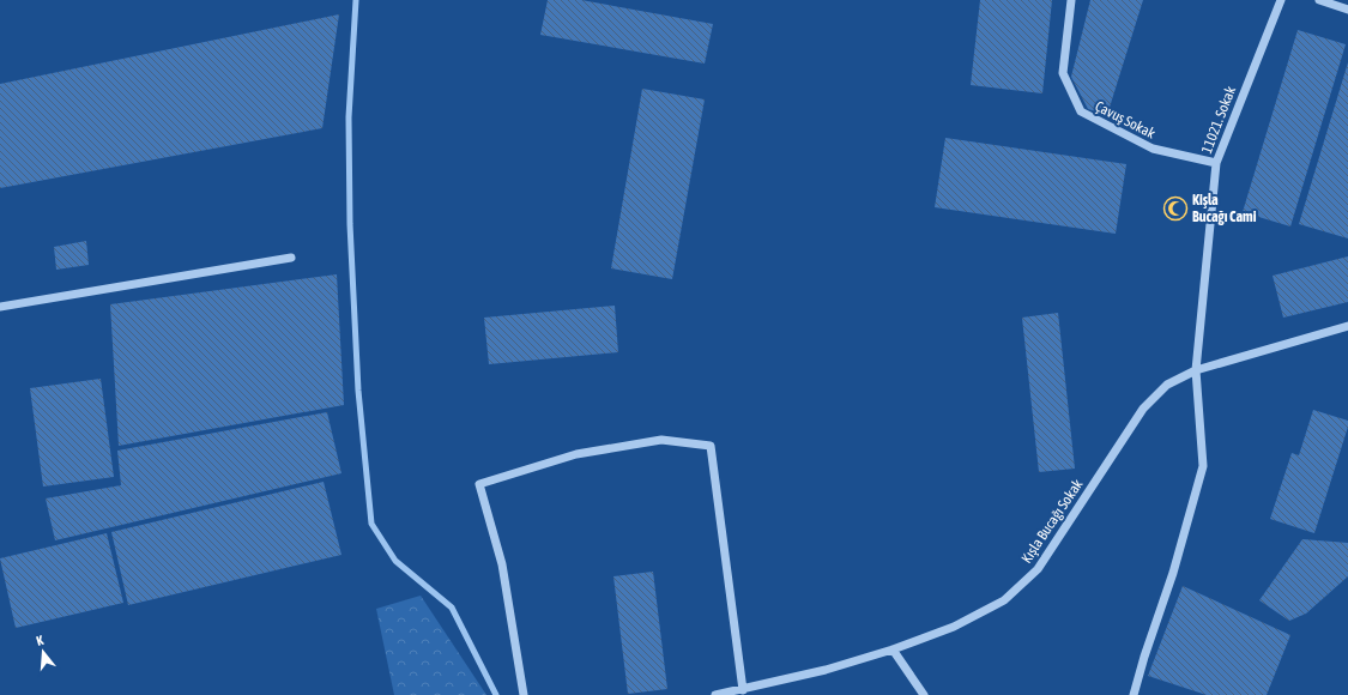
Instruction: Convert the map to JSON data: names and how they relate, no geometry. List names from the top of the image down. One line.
{"streets":{"street":["Çavuş Sokak","11021. Sokak","Kışla Bucağı Sokak"]},"crossings":[["Çavuş Sokak","11021. Sokak"],["11021. Sokak","Kışla Bucağı Sokak"]],"places":{"mosque":["Kişla Bucağı Cami"]},"north":"top"}
